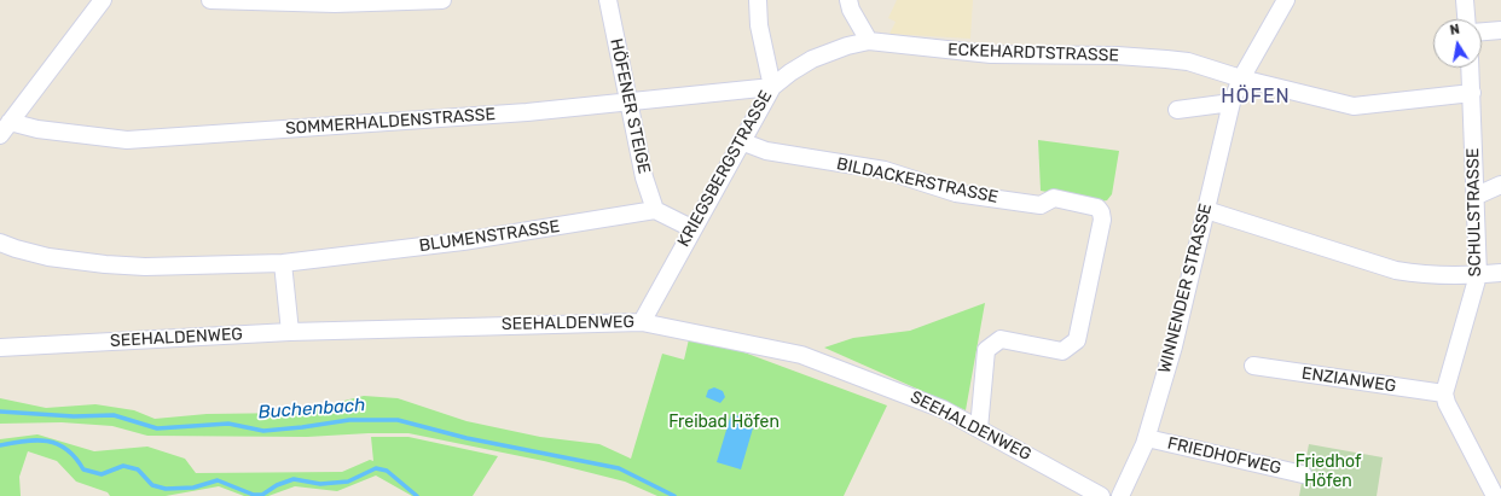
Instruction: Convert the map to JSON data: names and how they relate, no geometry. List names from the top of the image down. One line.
{"streets":{"street":["ECKEHARDTSTRASSE","HÖFENER STEIGE","SOMMERHALDENSTRASSE","KRIEGSBERGSTRASSE","BILDACKERSTRASSE","SCHULSTRASSE","BLUMENSTRASSE","WINNENDER STRASSE","SEEHALDENWEG","ENZIANWEG","FRIEDHOFWEG"]},"crossings":[["ECKEHARDTSTRASSE","KRIEGSBERGSTRASSE"],["ECKEHARDTSTRASSE","SCHULSTRASSE"],["ECKEHARDTSTRASSE","WINNENDER STRASSE"],["HÖFENER STEIGE","SOMMERHALDENSTRASSE"],["HÖFENER STEIGE","BLUMENSTRASSE"],["SOMMERHALDENSTRASSE","KRIEGSBERGSTRASSE"],["KRIEGSBERGSTRASSE","BILDACKERSTRASSE"],["KRIEGSBERGSTRASSE","SEEHALDENWEG"],["BILDACKERSTRASSE","SEEHALDENWEG"],["SCHULSTRASSE","ENZIANWEG"],["WINNENDER STRASSE","FRIEDHOFWEG"]],"districts":["HÖFEN"],"water":["Buchenbach"],"parks":["Freibad Höfen","Friedhof Höfen"],"north":"top"}
